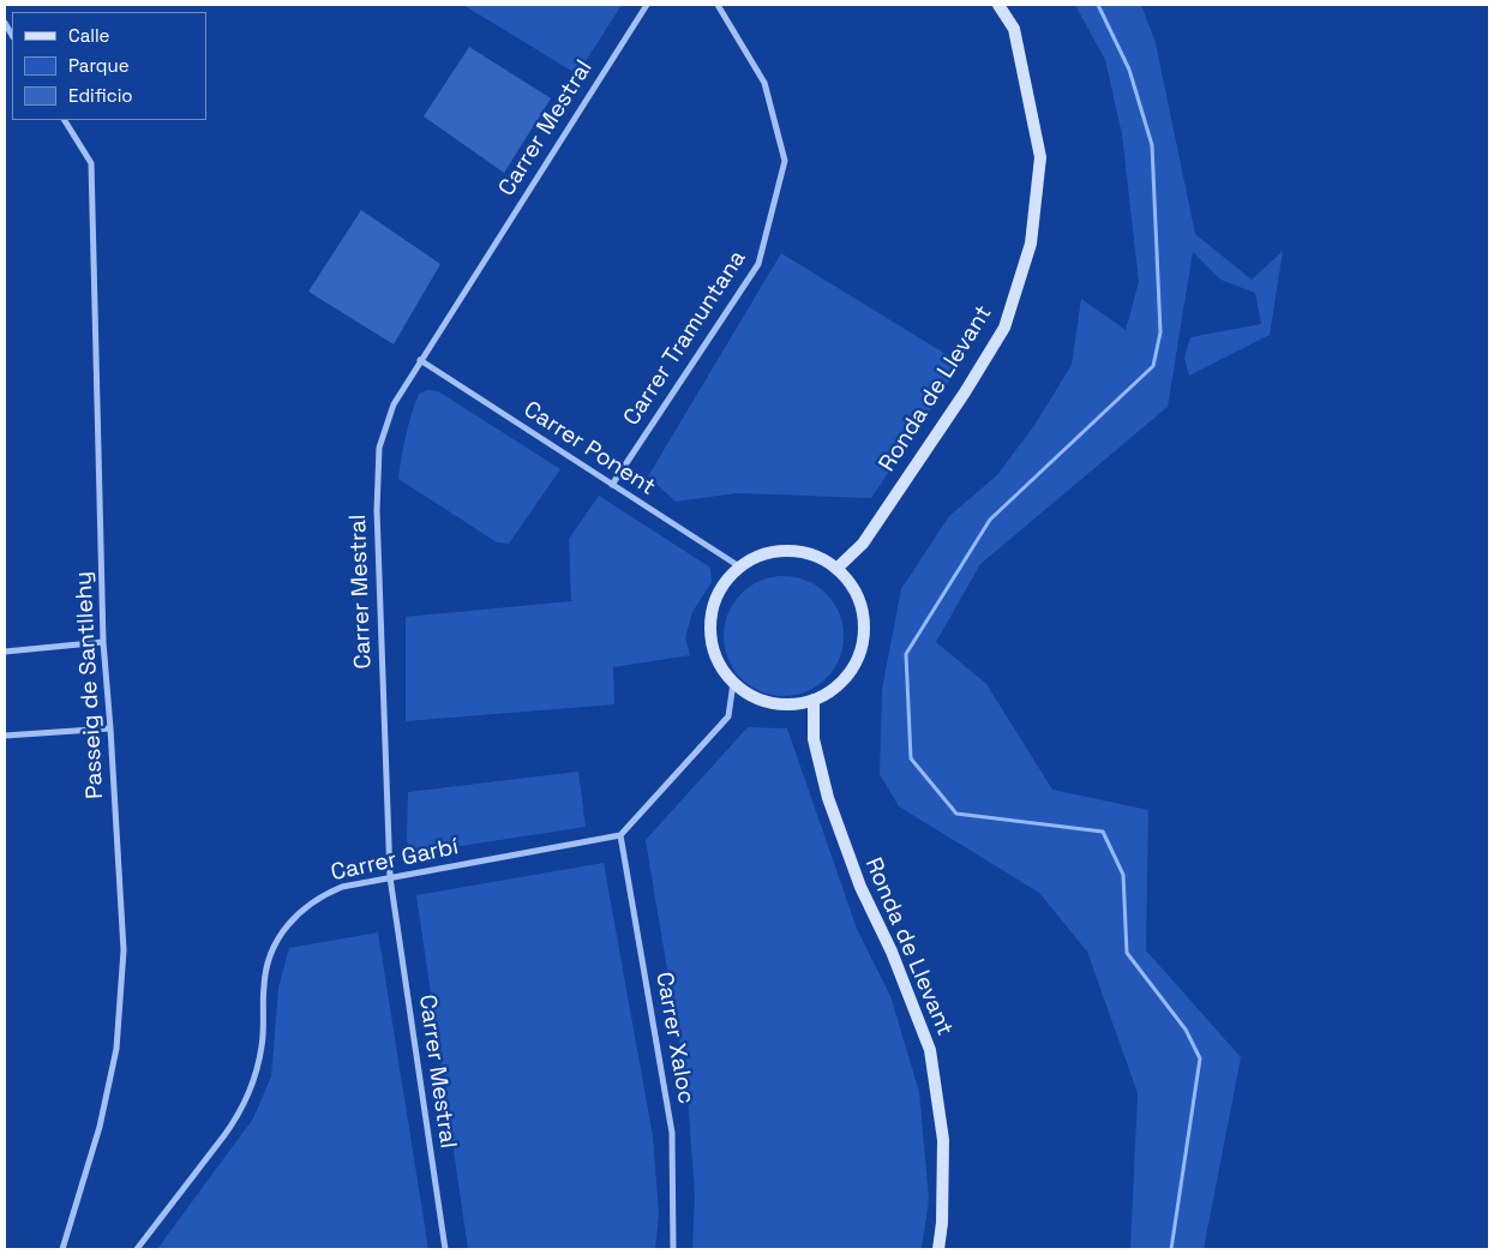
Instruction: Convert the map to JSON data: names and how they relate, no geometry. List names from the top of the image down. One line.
{"streets":{"main road":["Ronda de Llevant"],"street":["Carrer Mestral","Carrer Tramuntana","Carrer Ponent","Passeig de Santllehy","Carrer Garbí","Carrer Xaloc"]},"crossings":[["Carrer Mestral","Carrer Ponent"],["Carrer Mestral","Carrer Garbí"],["Carrer Tramuntana","Carrer Ponent"],["Ronda de Llevant","Carrer Ponent"],["Carrer Garbí","Carrer Xaloc"]],"legend":["Calle","Parque","Edificio"]}
